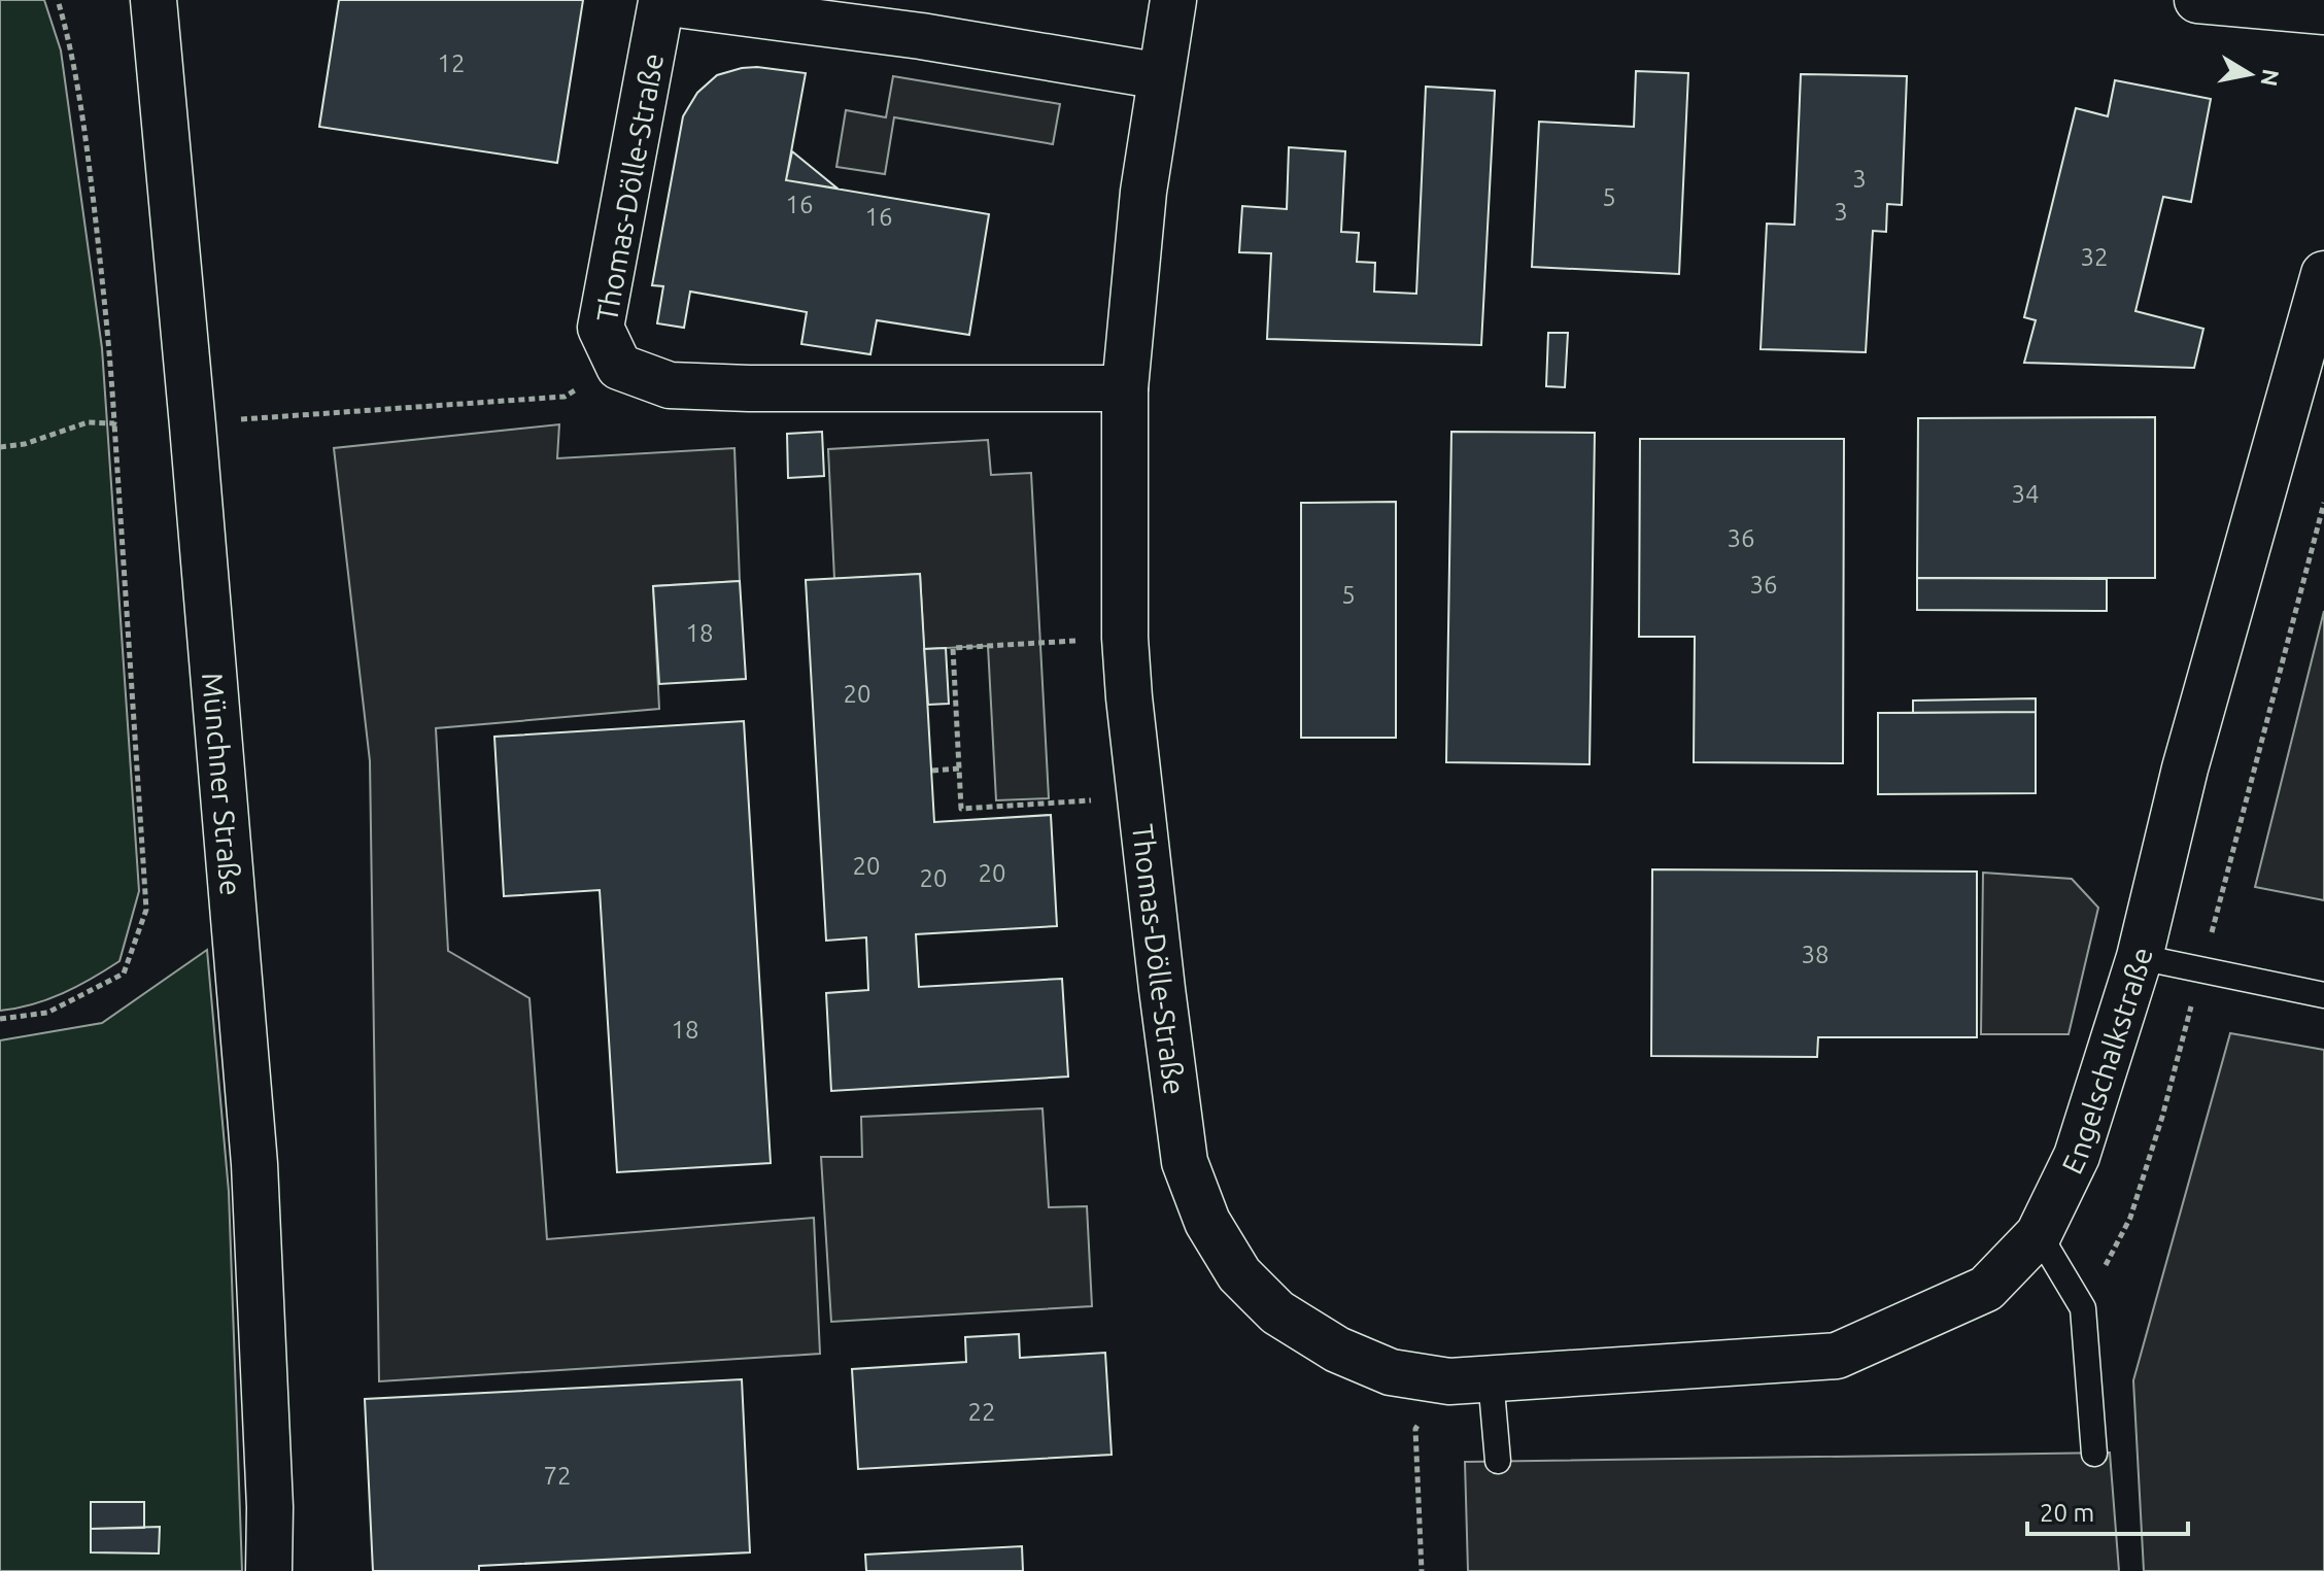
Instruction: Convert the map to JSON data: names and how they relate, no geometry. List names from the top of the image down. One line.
{"streets":{"street":["Thomas-Dölle-Straße","Münchner Straße","Engelschalkstraße"]},"crossings":[["Thomas-Dölle-Straße","Engelschalkstraße"]],"house_numbers":["12","3","5","16","3","16","32","34","36","36","5","18","20","20","20","20","38","18","22","72"],"scale_bar":"20 m","north":"right"}
